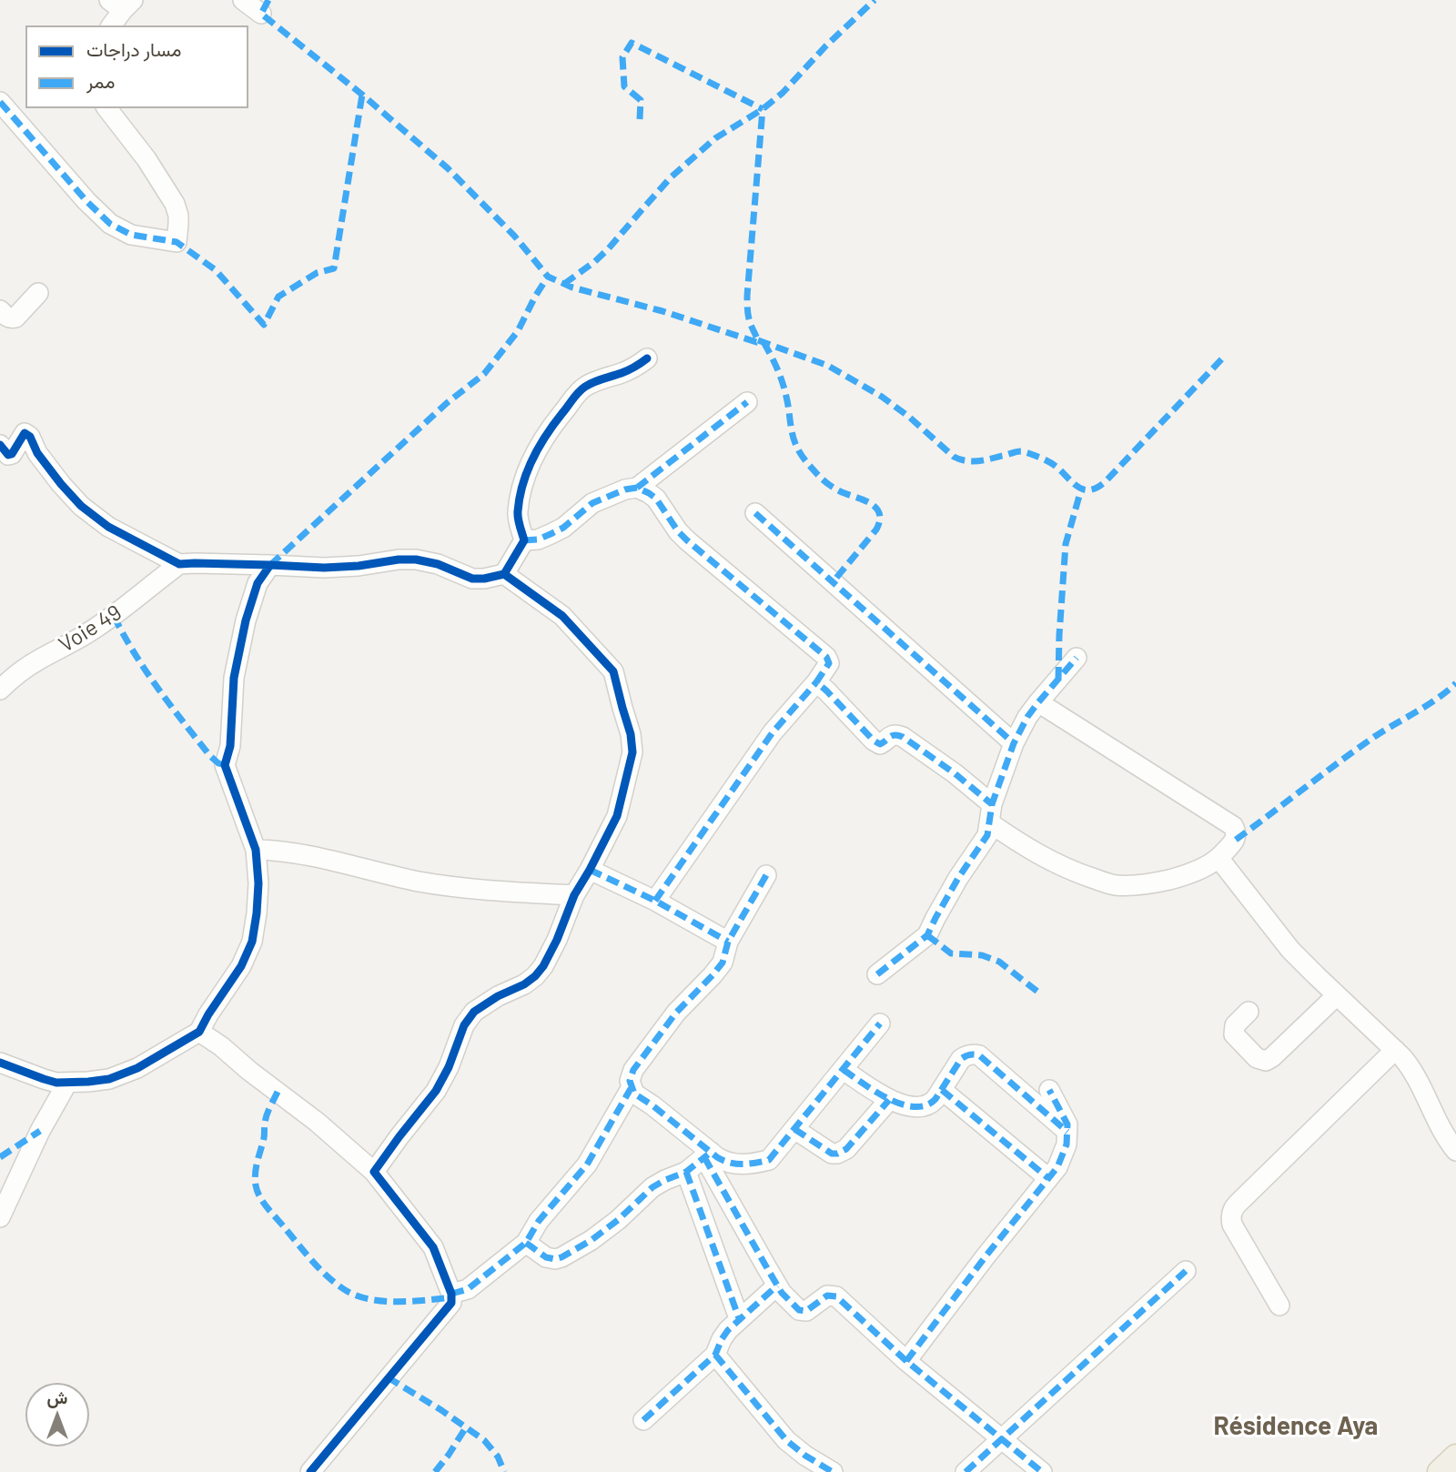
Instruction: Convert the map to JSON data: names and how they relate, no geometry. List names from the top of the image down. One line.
{"streets":{"street":["Voie 49"]},"districts":["Résidence Aya"],"legend":["مسار دراجات","ممر"],"north":"top"}
